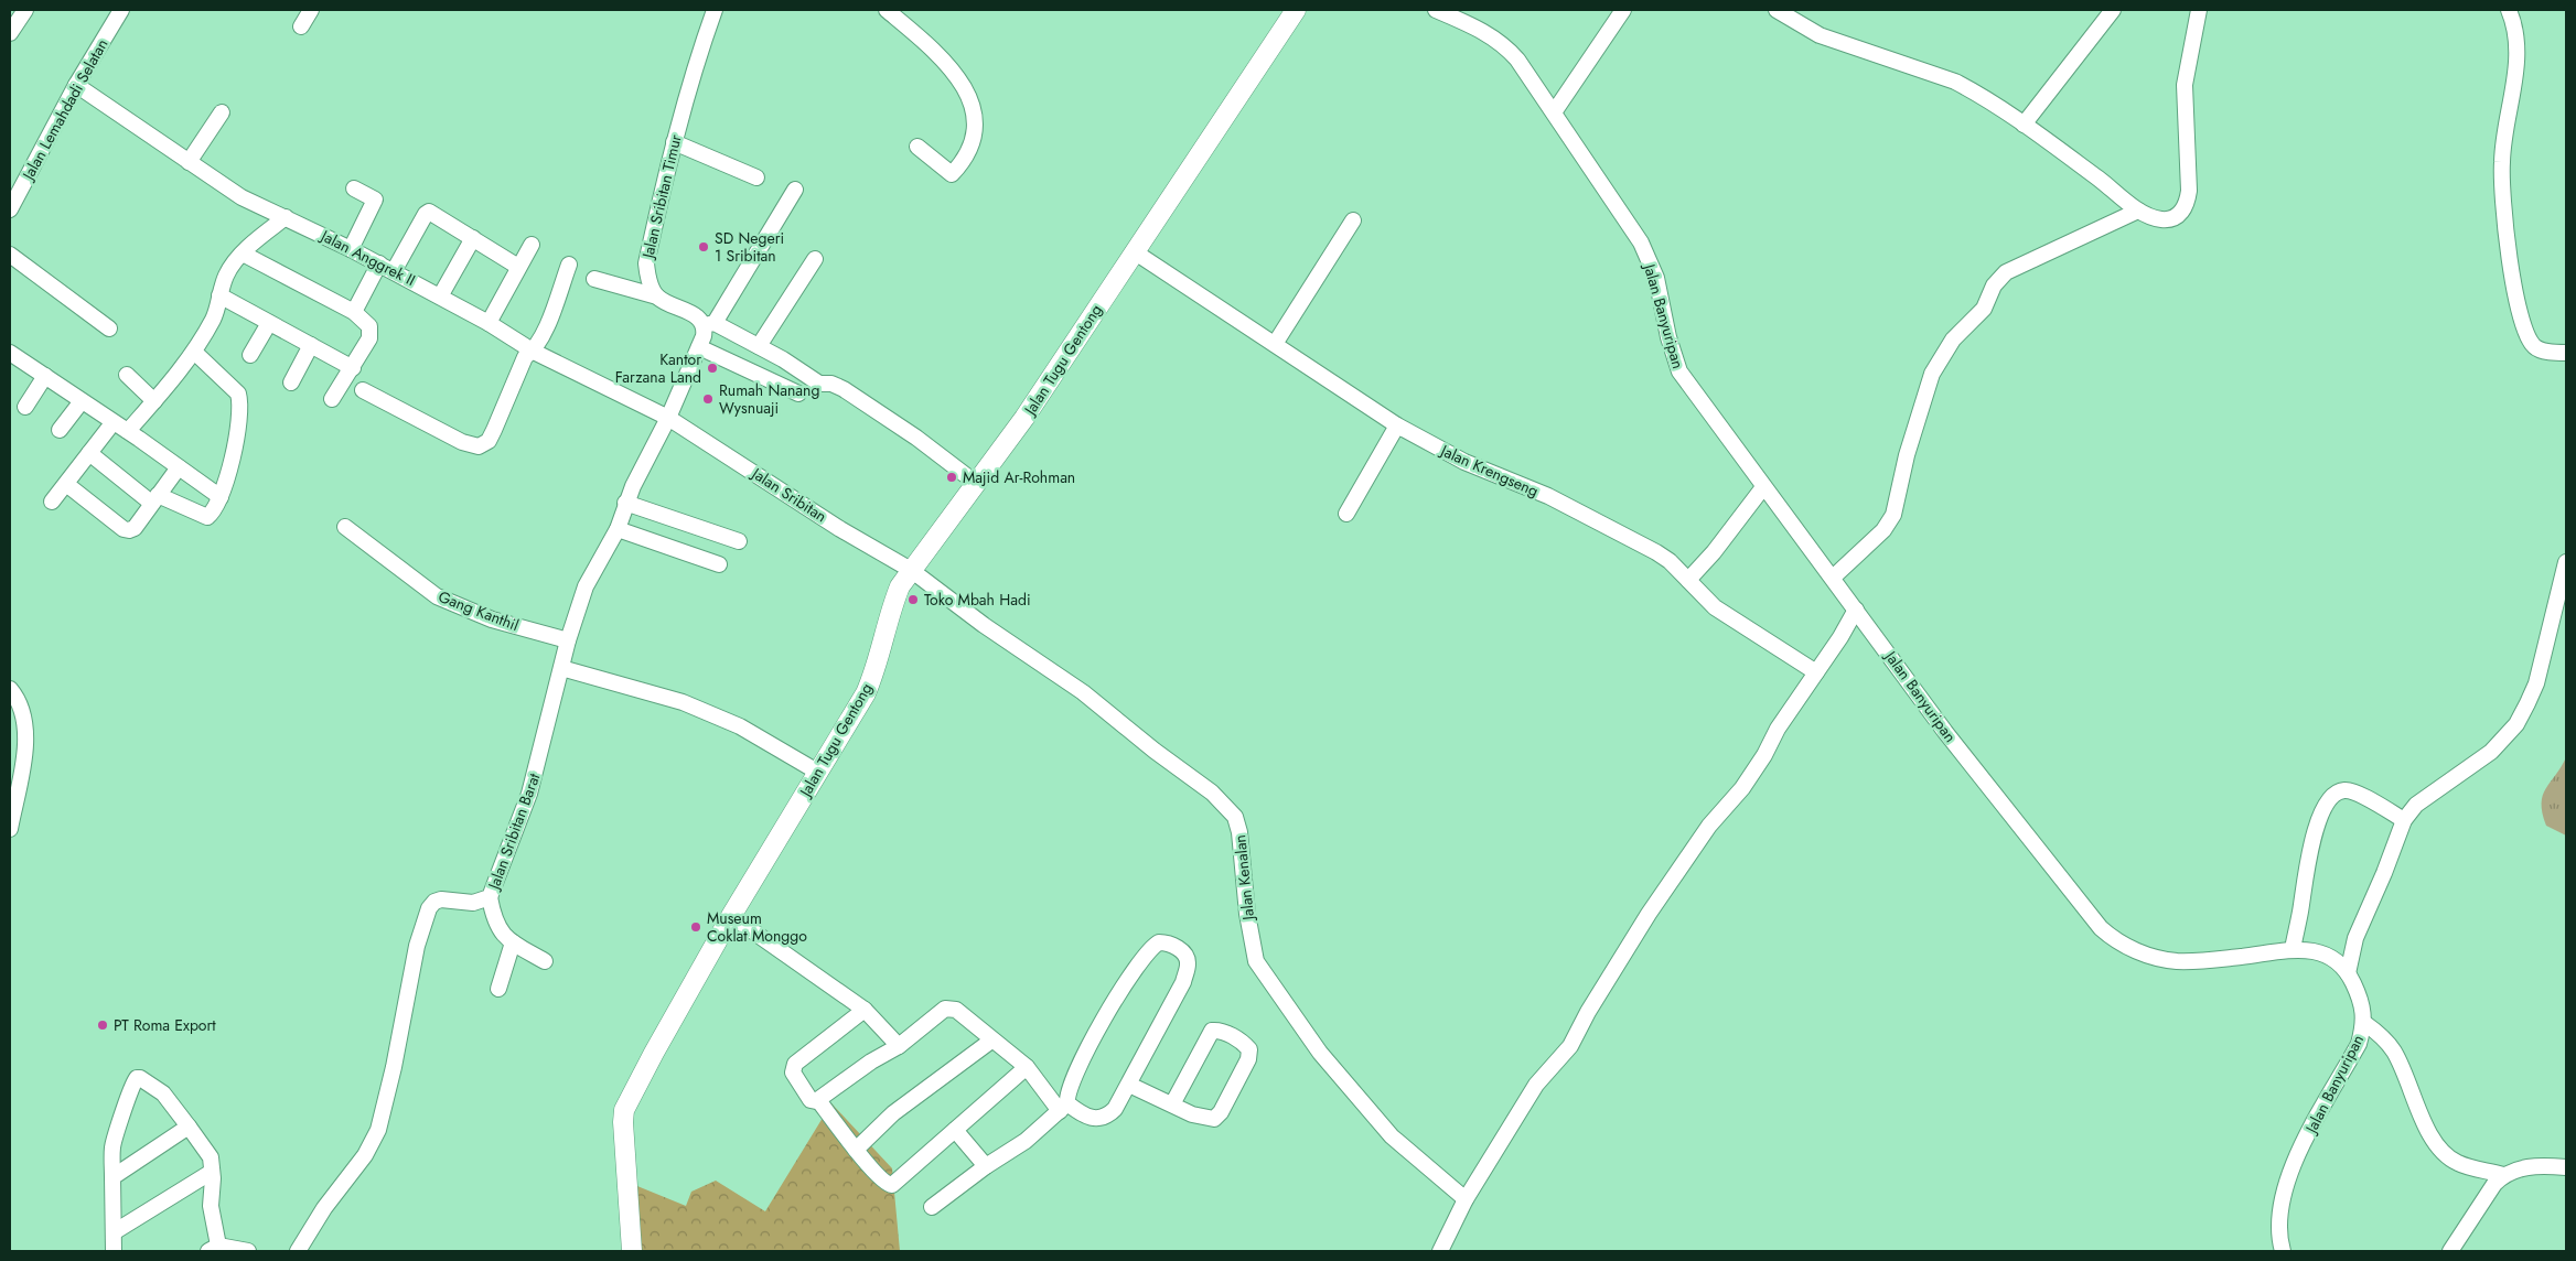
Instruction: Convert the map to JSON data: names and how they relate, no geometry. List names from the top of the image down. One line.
{"streets":{"main road":["Jalan Tugu Gentong"],"street":["Jalan Lemahdadi Selatan","Jalan Sribitan Timur","Jalan Anggrek II","Jalan Banyuripan","Jalan Krengseng","Jalan Sribitan","Gang Kanthil","Jalan Sribitan Barat","Jalan Kenalan"]},"crossings":[["Jalan Lemahdadi Selatan","Jalan Anggrek II"],["Jalan Anggrek II","Jalan Sribitan"],["Jalan Anggrek II","Jalan Sribitan Barat"],["Jalan Tugu Gentong","Jalan Krengseng"],["Jalan Tugu Gentong","Jalan Sribitan"],["Jalan Tugu Gentong","Jalan Kenalan"],["Jalan Sribitan","Jalan Sribitan Barat"],["Jalan Sribitan","Jalan Kenalan"],["Gang Kanthil","Jalan Sribitan Barat"]],"places":["SD Negeri 1 Sribitan","Kantor Farzana Land","Rumah Nanang Wysnuaji","Majid Ar-Rohman","Toko Mbah Hadi","Museum Coklat Monggo","PT Roma Export"]}
